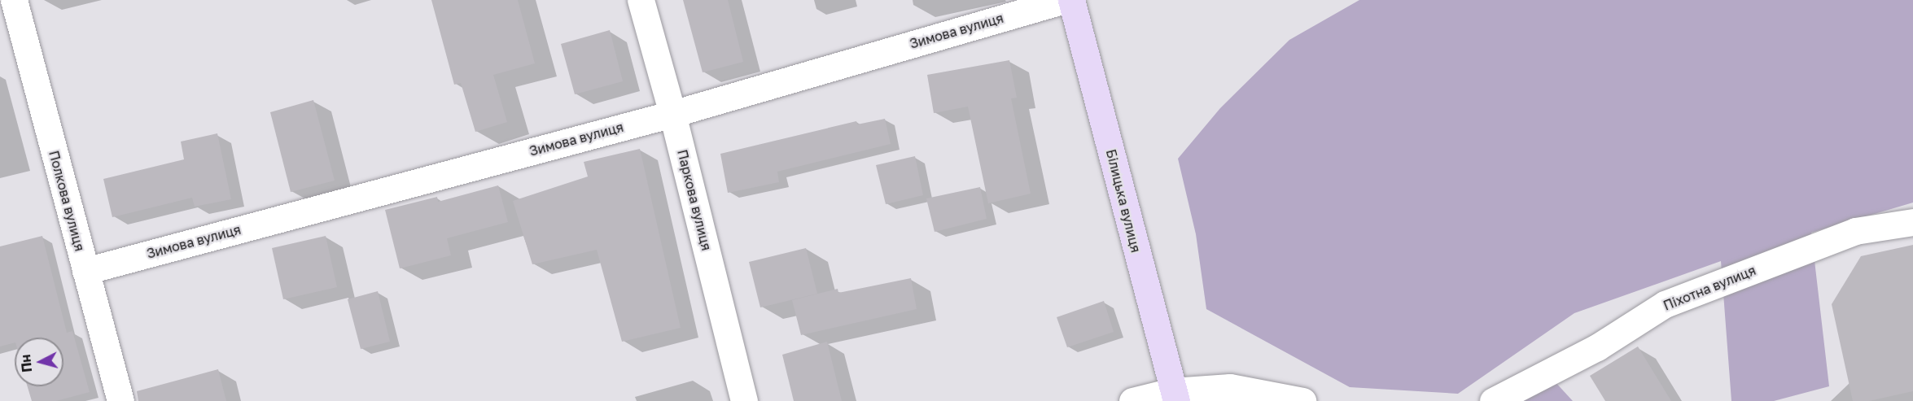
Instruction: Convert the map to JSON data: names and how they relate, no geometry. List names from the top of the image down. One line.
{"streets":{"main road":["Білицька вулиця"],"street":["Зимова вулиця","Паркова вулиця","Полкова вулиця","Піхотна вулиця"]},"crossings":[["Зимова вулиця","Паркова вулиця"],["Зимова вулиця","Полкова вулиця"]],"north":"left"}
